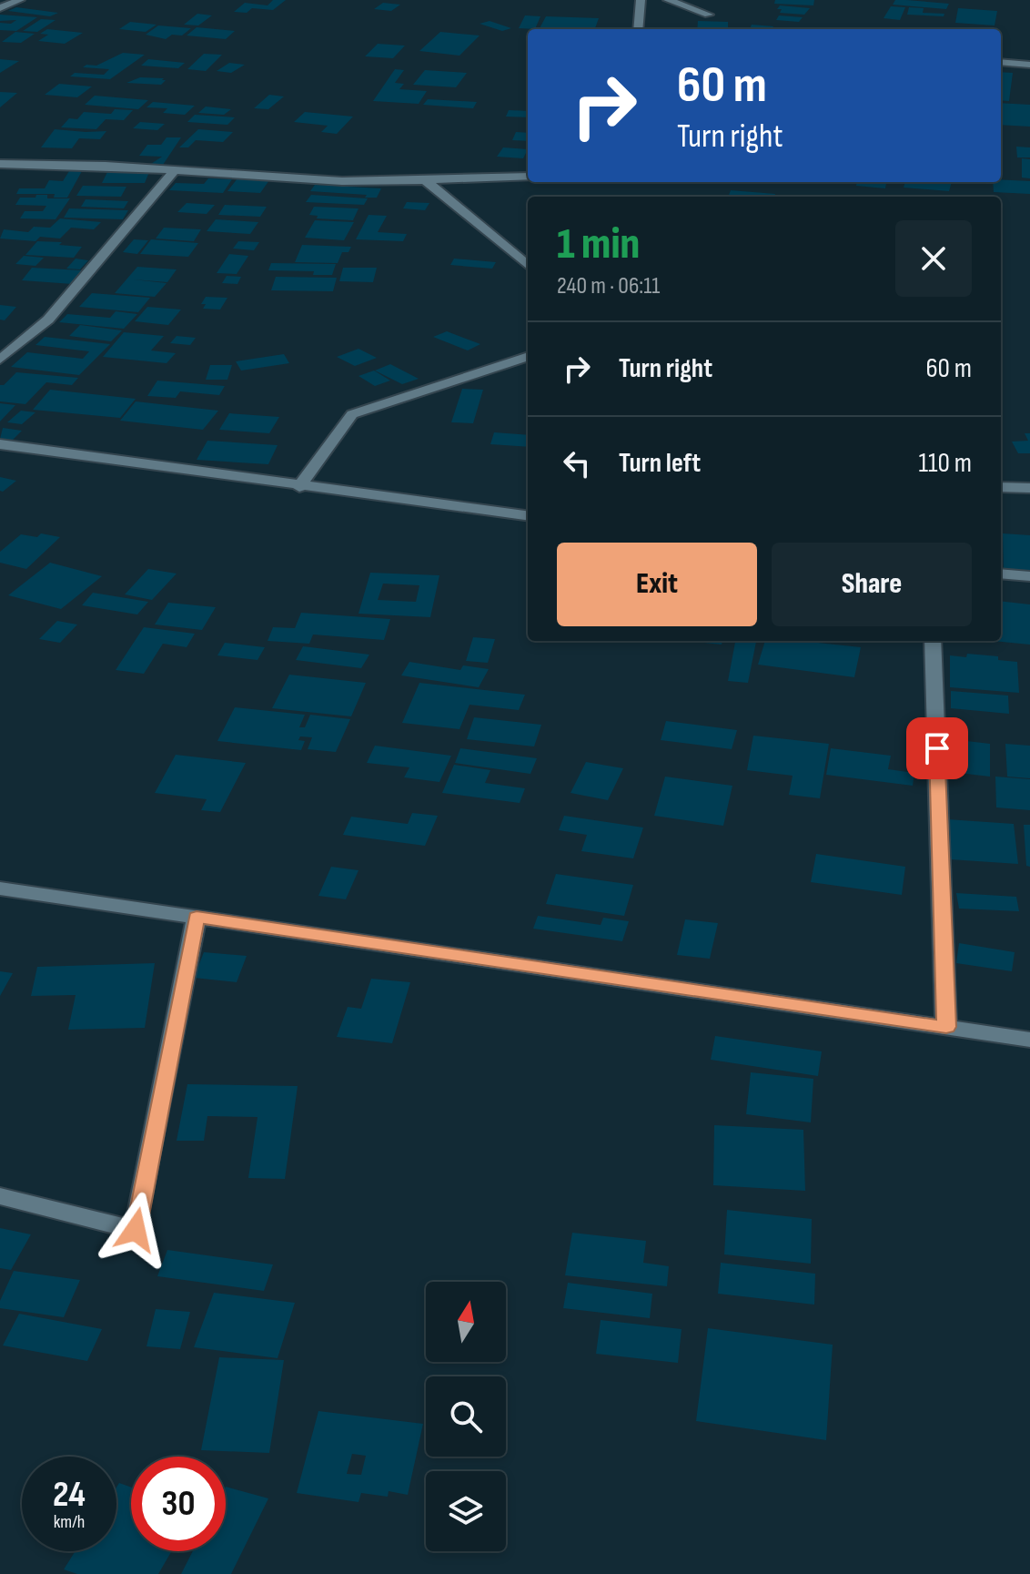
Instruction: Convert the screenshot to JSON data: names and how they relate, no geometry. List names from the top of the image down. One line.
{"north":"top","page":{"turn":["60 m","Turn right"],"heading":["1 min","240 m · 06:11"],"list":[{"name":"Turn right","value":"60 m"},{"name":"Turn left","value":"110 m"}],"buttons":["Exit","Share"],"speed":"24 km/h","limit":"30"}}
